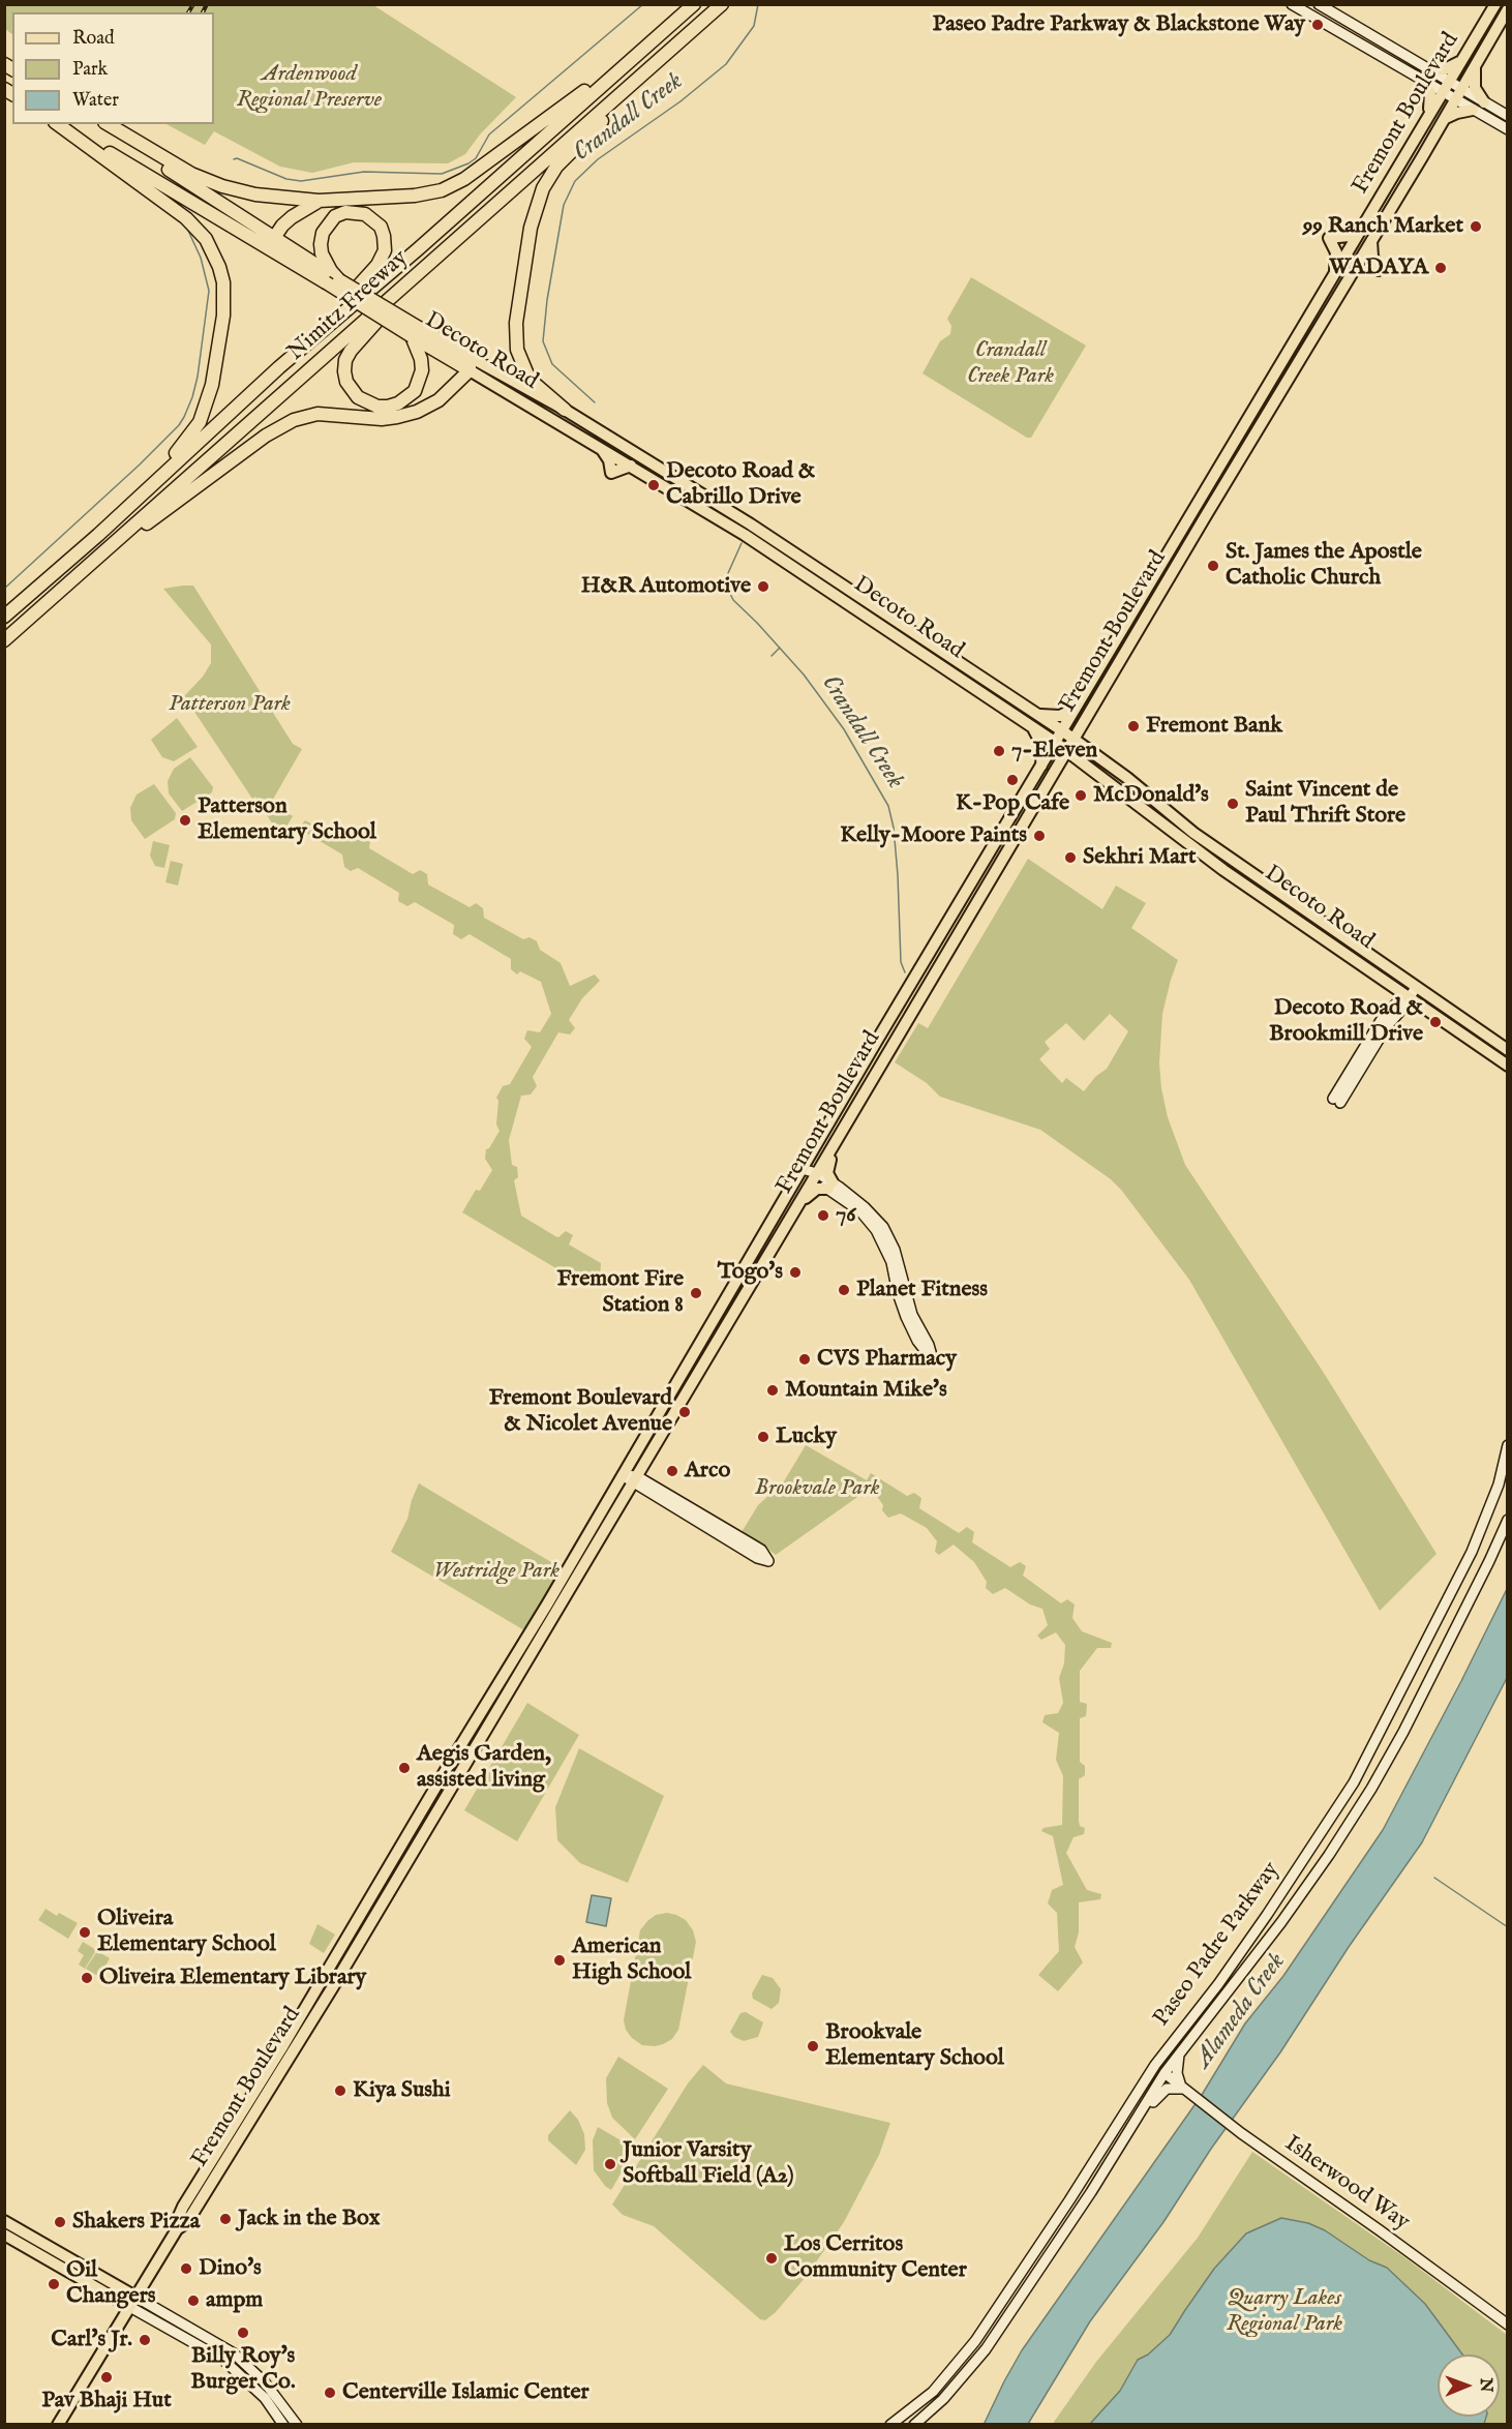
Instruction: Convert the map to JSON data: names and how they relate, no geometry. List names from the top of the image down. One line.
{"streets":{"highway":["Nimitz Freeway","Decoto Road"],"main road":["Fremont Boulevard","Paseo Padre Parkway","Isherwood Way"]},"crossings":[["Fremont Boulevard","Decoto Road"],["Paseo Padre Parkway","Isherwood Way"]],"water":["Crandall Creek","Alameda Creek"],"parks":["Ardenwood Regional Preserve","Crandall Creek Park","Patterson Park","Brookvale Park","Westridge Park","Quarry Lakes Regional Park"],"places":["Paseo Padre Parkway & Blackstone Way","99 Ranch Market","WADAYA","Decoto Road & Cabrillo Drive","St. James the Apostle Catholic Church","H&R Automotive","Fremont Bank","7-Eleven","K-Pop Cafe","McDonald's","Saint Vincent de Paul Thrift Store","Patterson Elementary School","Kelly-Moore Paints","Sekhri Mart","Decoto Road & Brookmill Drive","76","Togo's","Planet Fitness","Fremont Fire Station 8","CVS Pharmacy","Mountain Mike's","Fremont Boulevard & Nicolet Avenue","Lucky","Arco","Aegis Garden, assisted living","Oliveira Elementary School","American High School","Oliveira Elementary Library","Brookvale Elementary School","Kiya Sushi","Junior Varsity Softball Field (A2)","Jack in the Box","Shakers Pizza","Los Cerritos Community Center","Dino's","Oil Changers","ampm","Billy Roy's Burger Co.","Carl's Jr.","Pav Bhaji Hut","Centerville Islamic Center"],"legend":["Road","Park","Water"],"north":"right"}
